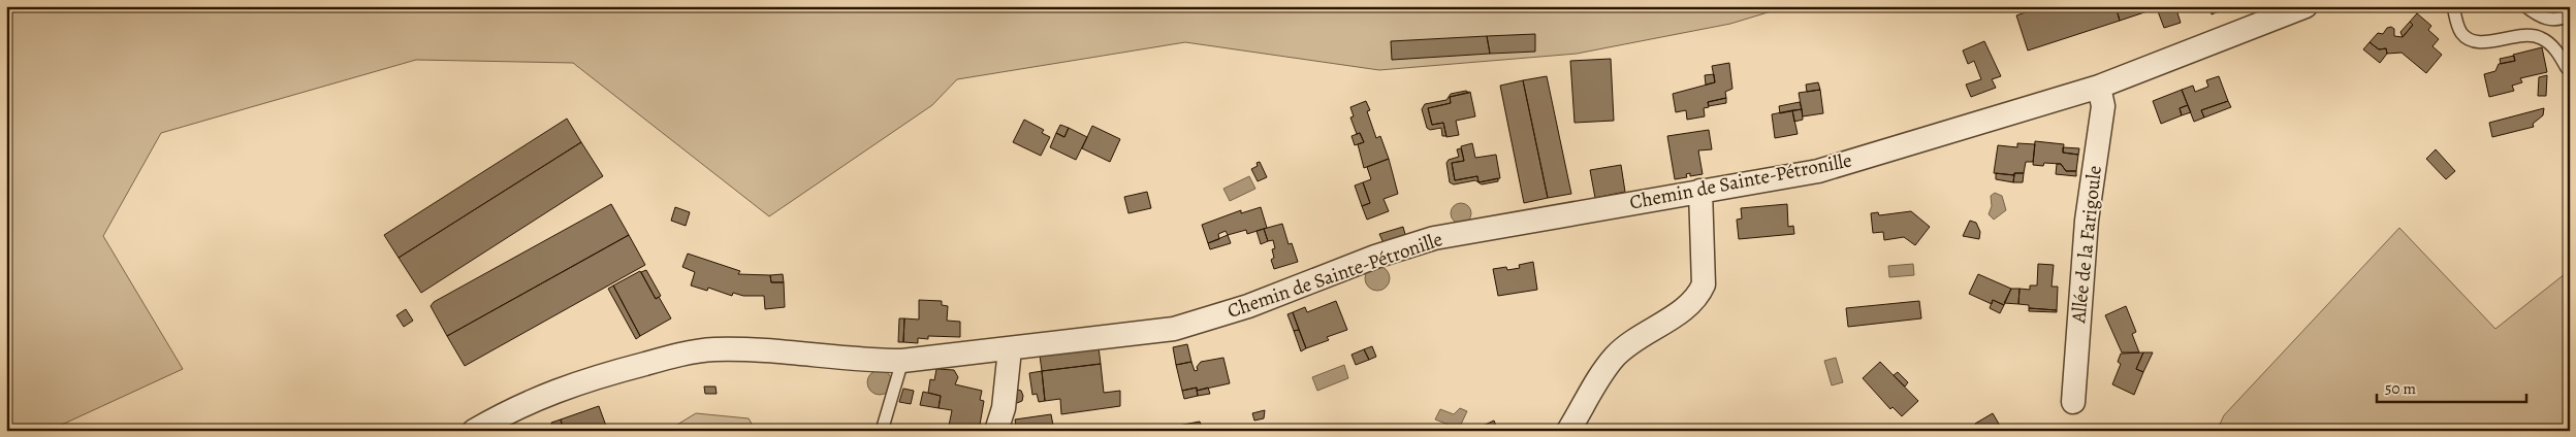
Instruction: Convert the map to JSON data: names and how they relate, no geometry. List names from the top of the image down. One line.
{"streets":{"street":["Chemin de Sainte-Pétronille","Allée de la Farigoule"]},"crossings":[["Chemin de Sainte-Pétronille","Allée de la Farigoule"]],"scale_bar":"50 m"}
